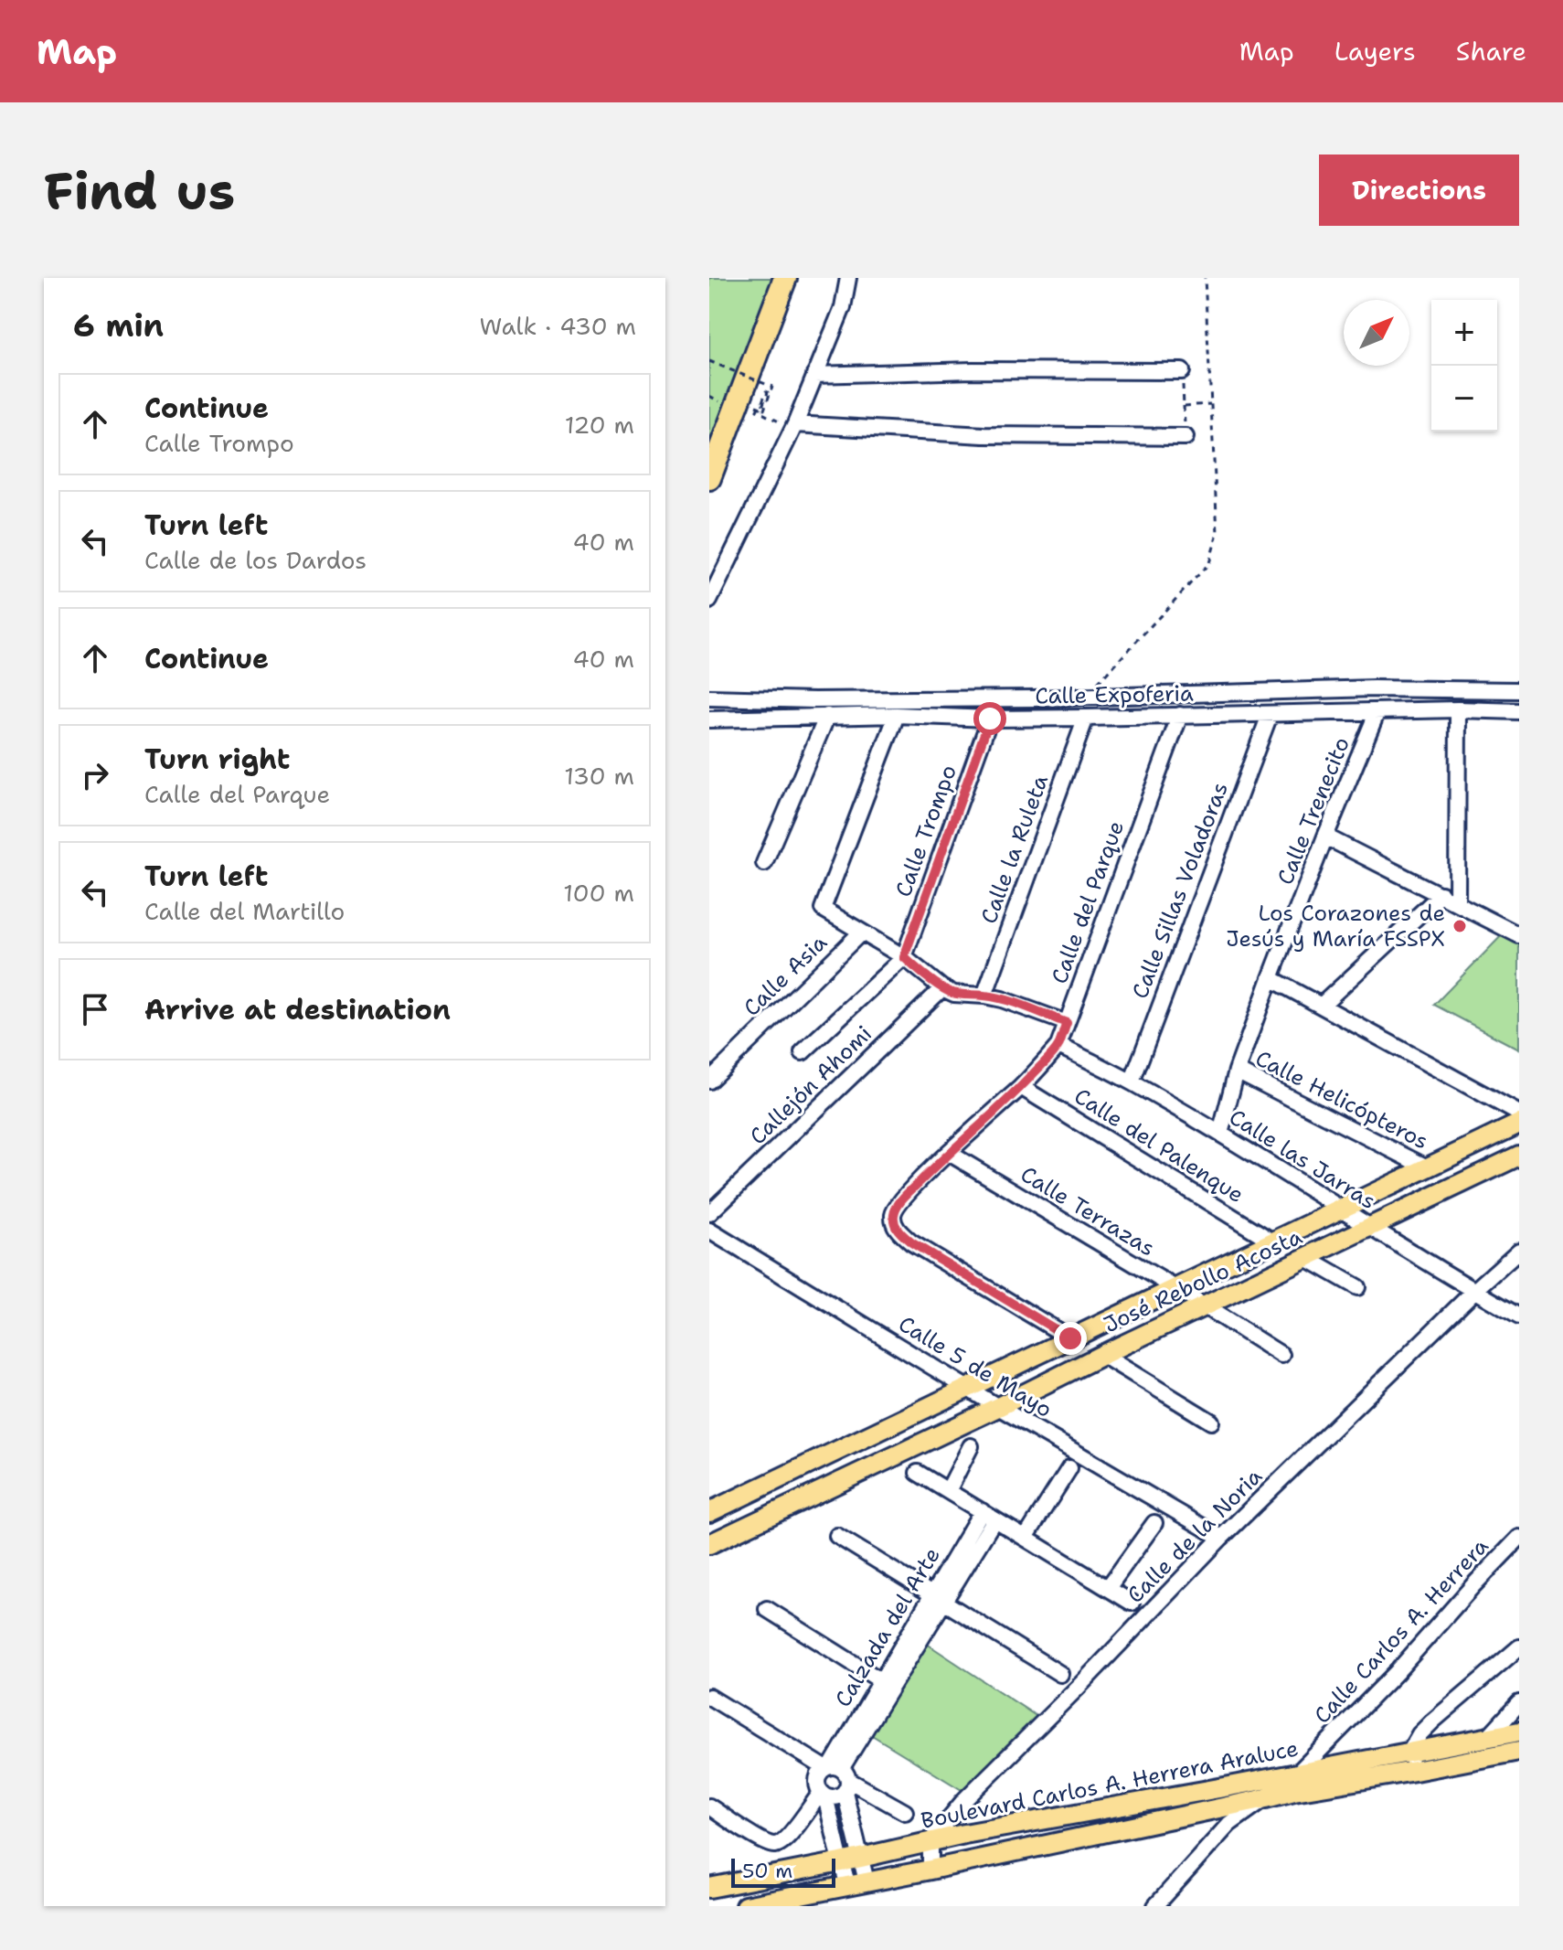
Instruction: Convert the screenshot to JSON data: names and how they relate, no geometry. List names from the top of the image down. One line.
{"streets":{"main road":["José Rebollo Acosta","Boulevard Carlos A. Herrera Araluce"],"street":["Calle Expoferia","Calle Trenecito","Calle Trompo","Calle la Ruleta","Calle Sillas Voladoras","Calle del Parque","Calle Asia","Callejón Ahomi","Calle Helicópteros","Calle del Palenque","Calle las Jarras","Calle Terrazas","Calle 5 de Mayo","Calle de la Noria","Calzada del Arte","Calle Carlos A. Herrera"]},"crossings":[["Calle Expoferia","Calle Trenecito"],["Calle Expoferia","Calle Trompo"],["Calle Expoferia","Calle la Ruleta"],["Calle Expoferia","Calle Sillas Voladoras"],["Calle Expoferia","Calle del Parque"],["Calle Trenecito","Calle Helicópteros"],["Calle Trenecito","Calle las Jarras"],["Calle Sillas Voladoras","Calle las Jarras"],["Calle del Parque","Calle del Palenque"],["Calle del Parque","Calle las Jarras"],["Calle del Parque","Calle Terrazas"],["Calle del Parque","José Rebollo Acosta"],["Calle Helicópteros","José Rebollo Acosta"],["Calle del Palenque","José Rebollo Acosta"],["Calle las Jarras","José Rebollo Acosta"],["Calle las Jarras","Calle de la Noria"],["Calle Terrazas","José Rebollo Acosta"],["José Rebollo Acosta","Calle 5 de Mayo"],["Calle 5 de Mayo","Calle de la Noria"],["Calle de la Noria","Boulevard Carlos A. Herrera Araluce"],["Calle Carlos A. Herrera","Boulevard Carlos A. Herrera Araluce"]],"places":["Los Corazones de Jesús y María FSSPX"],"scale_bar":"50 m","north":"top right","page":{"header":"Map","nav":["Map","Layers","Share"],"buttons":"Directions","title":"Find us","heading":["6 min","Walk · 430 m"],"map_buttons":["+","−"],"list":[["Continue","Calle Trompo","120 m"],["Turn left","Calle de los Dardos","40 m"],["Continue","40 m"],["Turn right","Calle del Parque","130 m"],["Turn left","Calle del Martillo","100 m"],"Arrive at destination"],"scale":"50 m"}}
